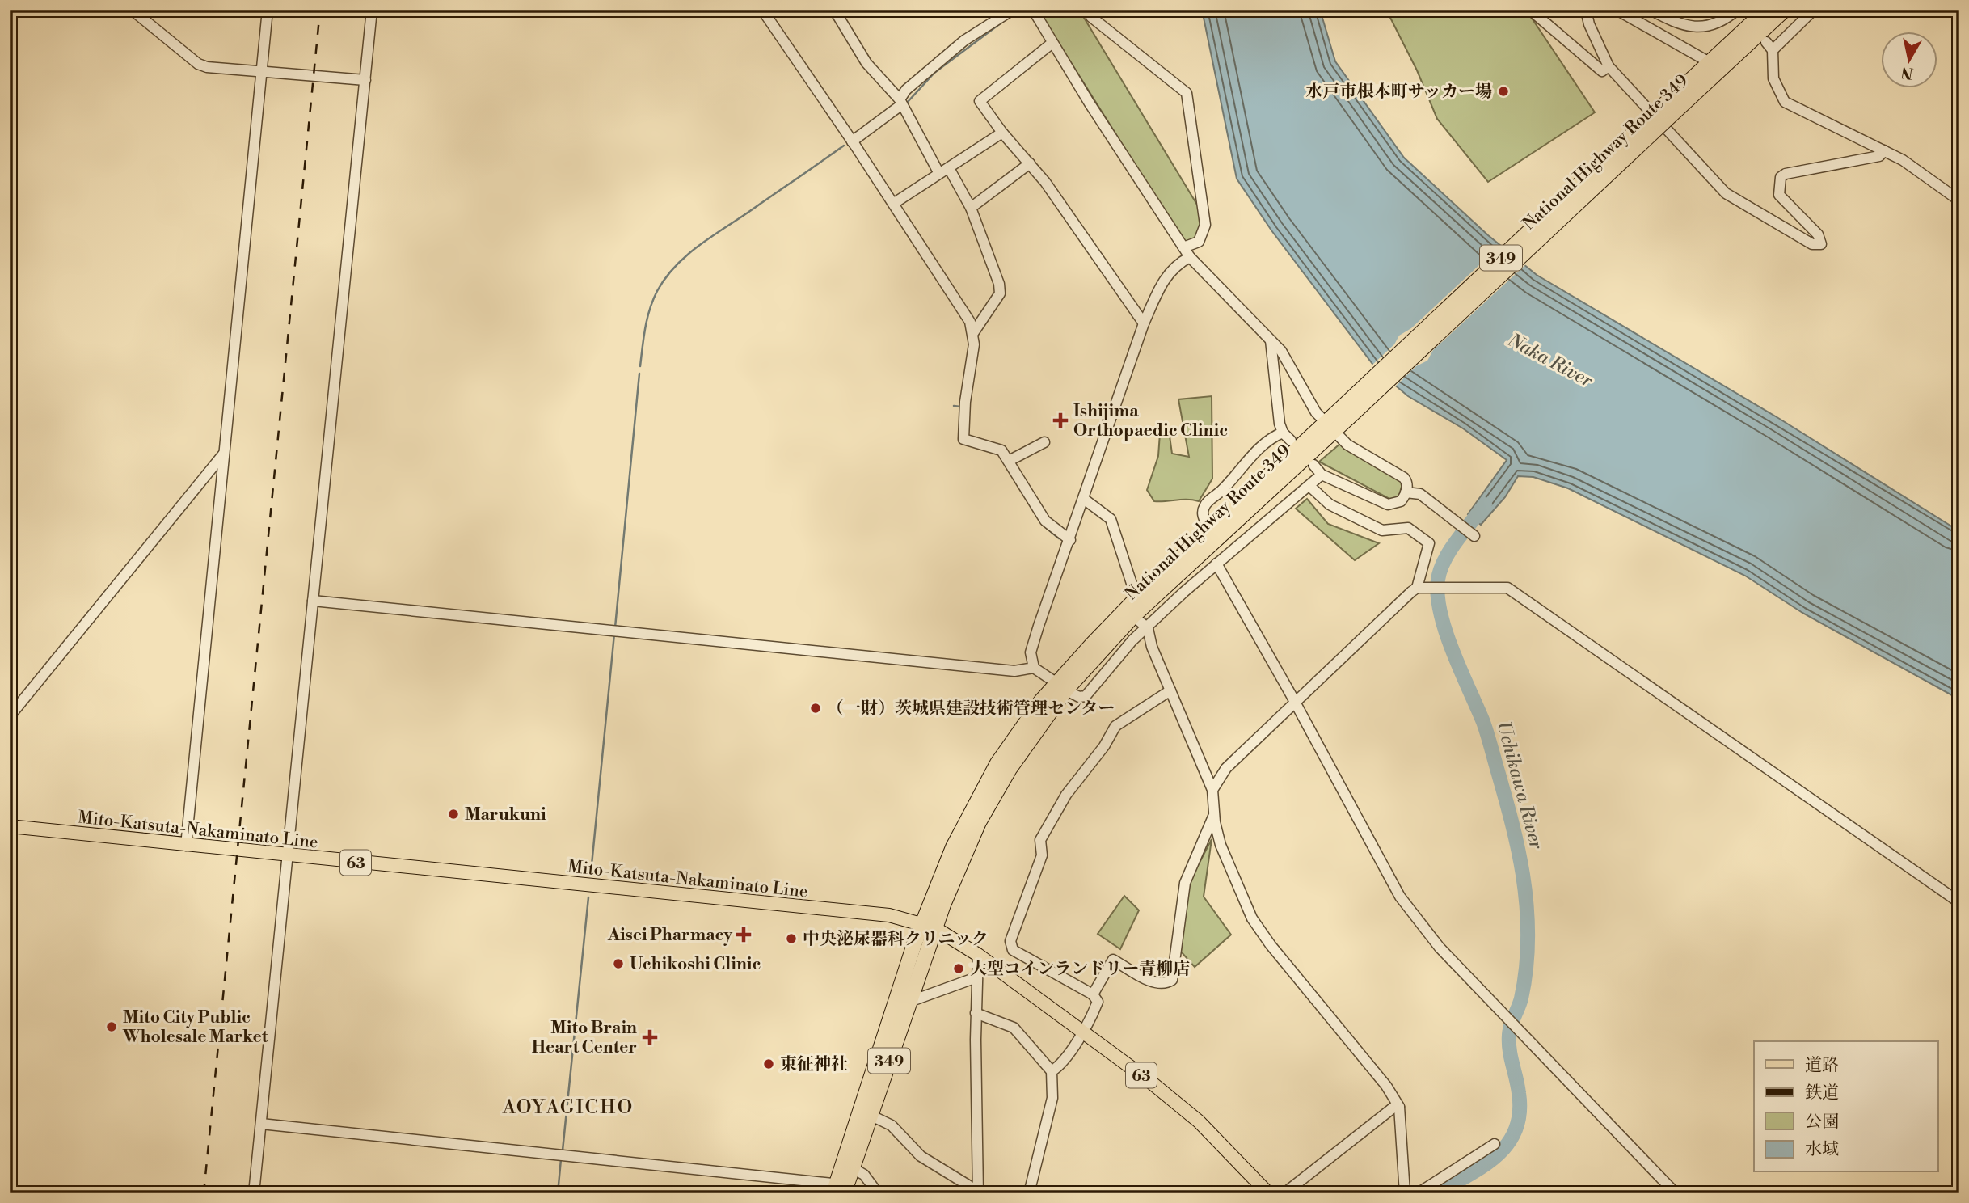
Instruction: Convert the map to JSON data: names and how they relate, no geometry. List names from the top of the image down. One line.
{"streets":{"highway":["National Highway Route 349","349"],"main road":["Mito-Katsuta-Nakaminato Line","63"]},"crossings":[["National Highway Route 349","Mito-Katsuta-Nakaminato Line"]],"districts":["AOYAGICHO"],"water":["Naka River","Uchikawa River"],"places":{"other":["水戸市根本町サッカー場","（一財）茨城県建設技術管理センター","Marukuni","中央泌尿器科クリニック","Uchikoshi Clinic","大型コインランドリー青柳店","Mito City Public Wholesale Market","東征神社"],"health":["Ishijima Orthopaedic Clinic","Aisei Pharmacy","Mito Brain Heart Center"]},"legend":["道路","鉄道","公園","水域"],"north":"bottom"}
